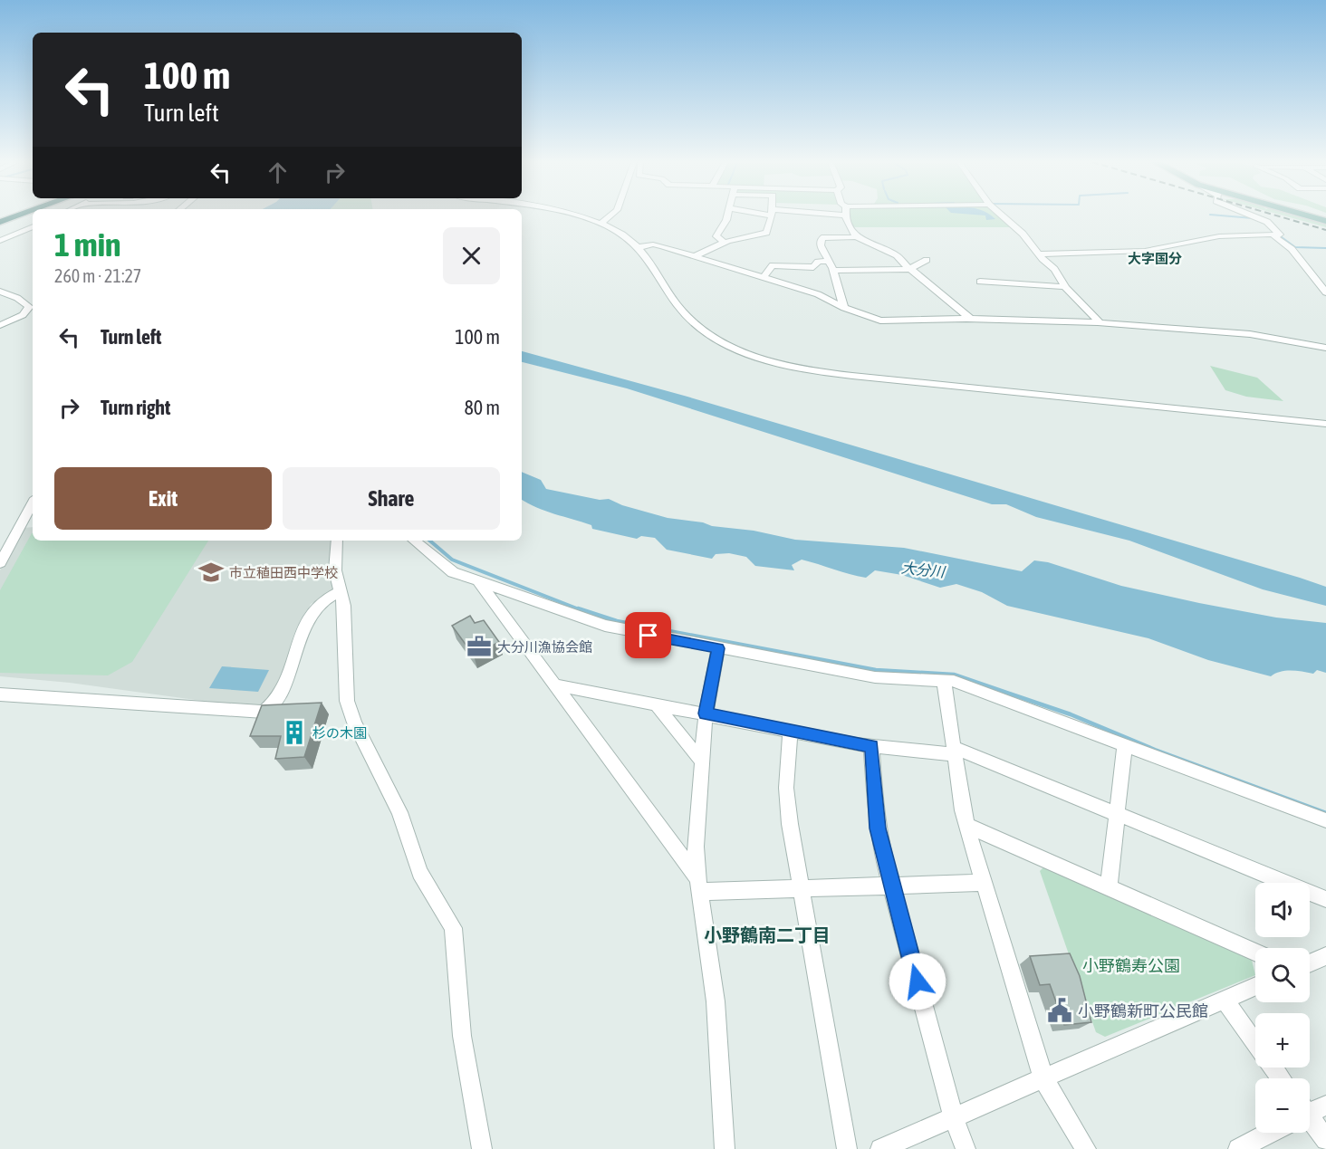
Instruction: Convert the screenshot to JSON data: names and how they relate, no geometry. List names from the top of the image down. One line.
{"districts":["大字国分","小野鶴南二丁目"],"water":["大分川"],"parks":["小野鶴寿公園"],"places":{"school or university":["市立稙田西中学校"],"office":["大分川漁協会館"],"building":["杉の木園"],"public building":["小野鶴新町公民館"]},"page":{"turn":["100 m","Turn left"],"heading":["1 min","260 m · 21:27"],"list":[{"name":"Turn left","value":"100 m"},{"name":"Turn right","value":"80 m"}],"buttons":["Exit","Share"],"map_buttons":["+","−"]}}
